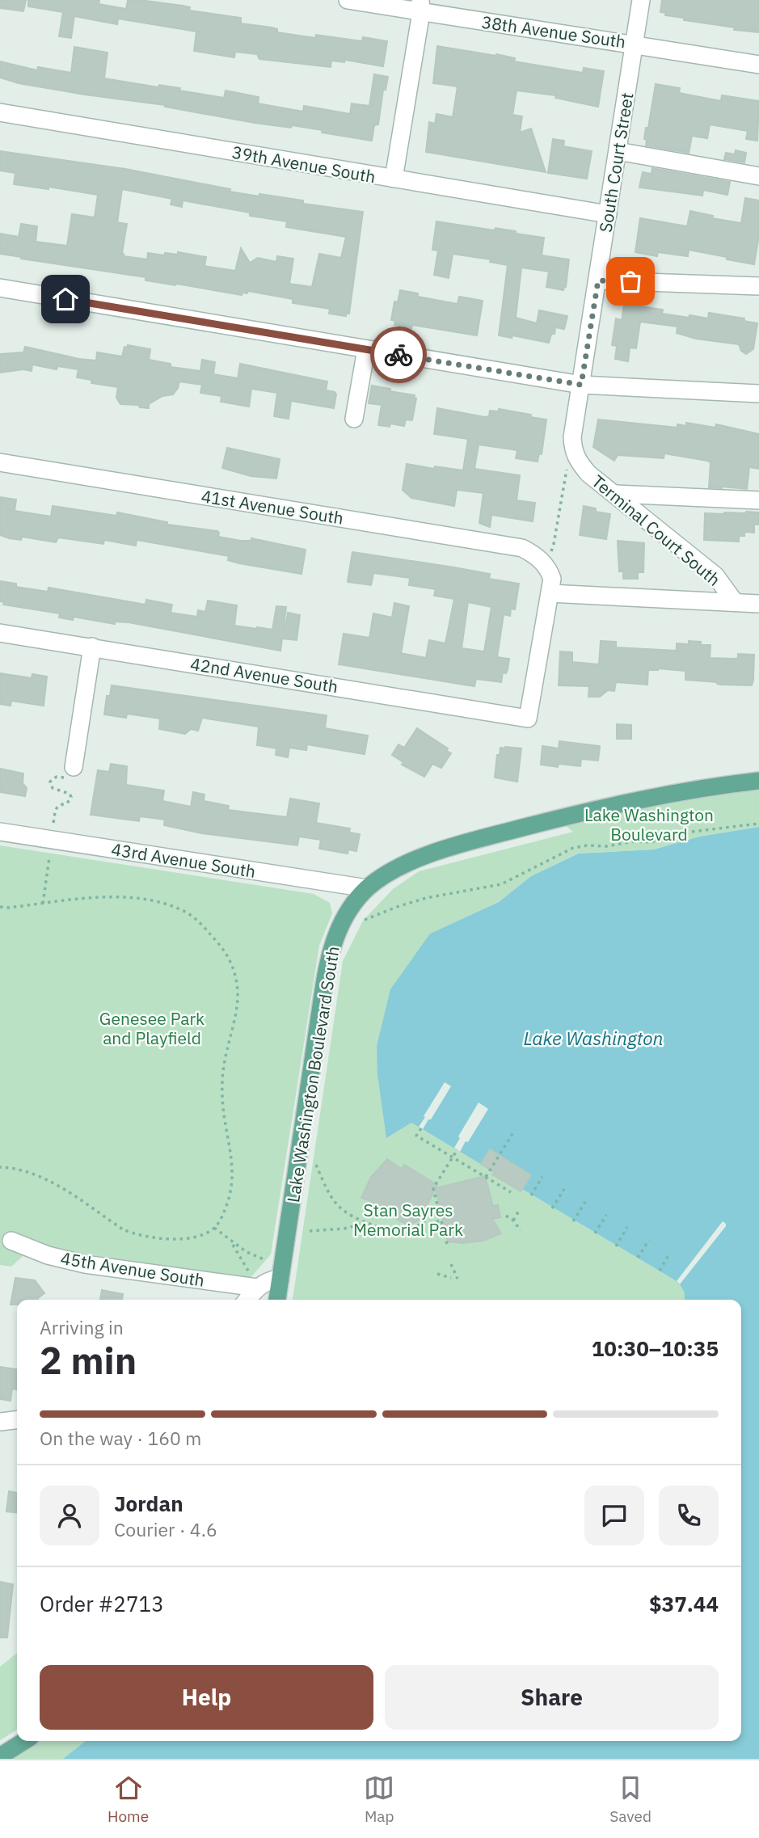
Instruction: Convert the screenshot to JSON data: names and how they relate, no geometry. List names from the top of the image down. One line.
{"streets":{"main road":["Lake Washington Boulevard South"],"street":["38th Avenue South","South Court Street","39th Avenue South","41st Avenue South","Terminal Court South","42nd Avenue South","43rd Avenue South","45th Avenue South"]},"crossings":[["38th Avenue South","South Court Street"],["South Court Street","39th Avenue South"],["South Court Street","Terminal Court South"],["41st Avenue South","42nd Avenue South"],["43rd Avenue South","Lake Washington Boulevard South"]],"water":["Lake Washington"],"parks":["Lake Washington Boulevard","Genesee Park and Playfield","Stan Sayres Memorial Park"],"page":{"heading":["2 min","Arriving in","10:30–10:35"],"panel":["Jordan","Courier · 4.6","Order #2713","$37.44"],"bar":"On the way · 160 m","buttons":["Help","Share"],"tabs":["Home","Map","Saved"]}}
